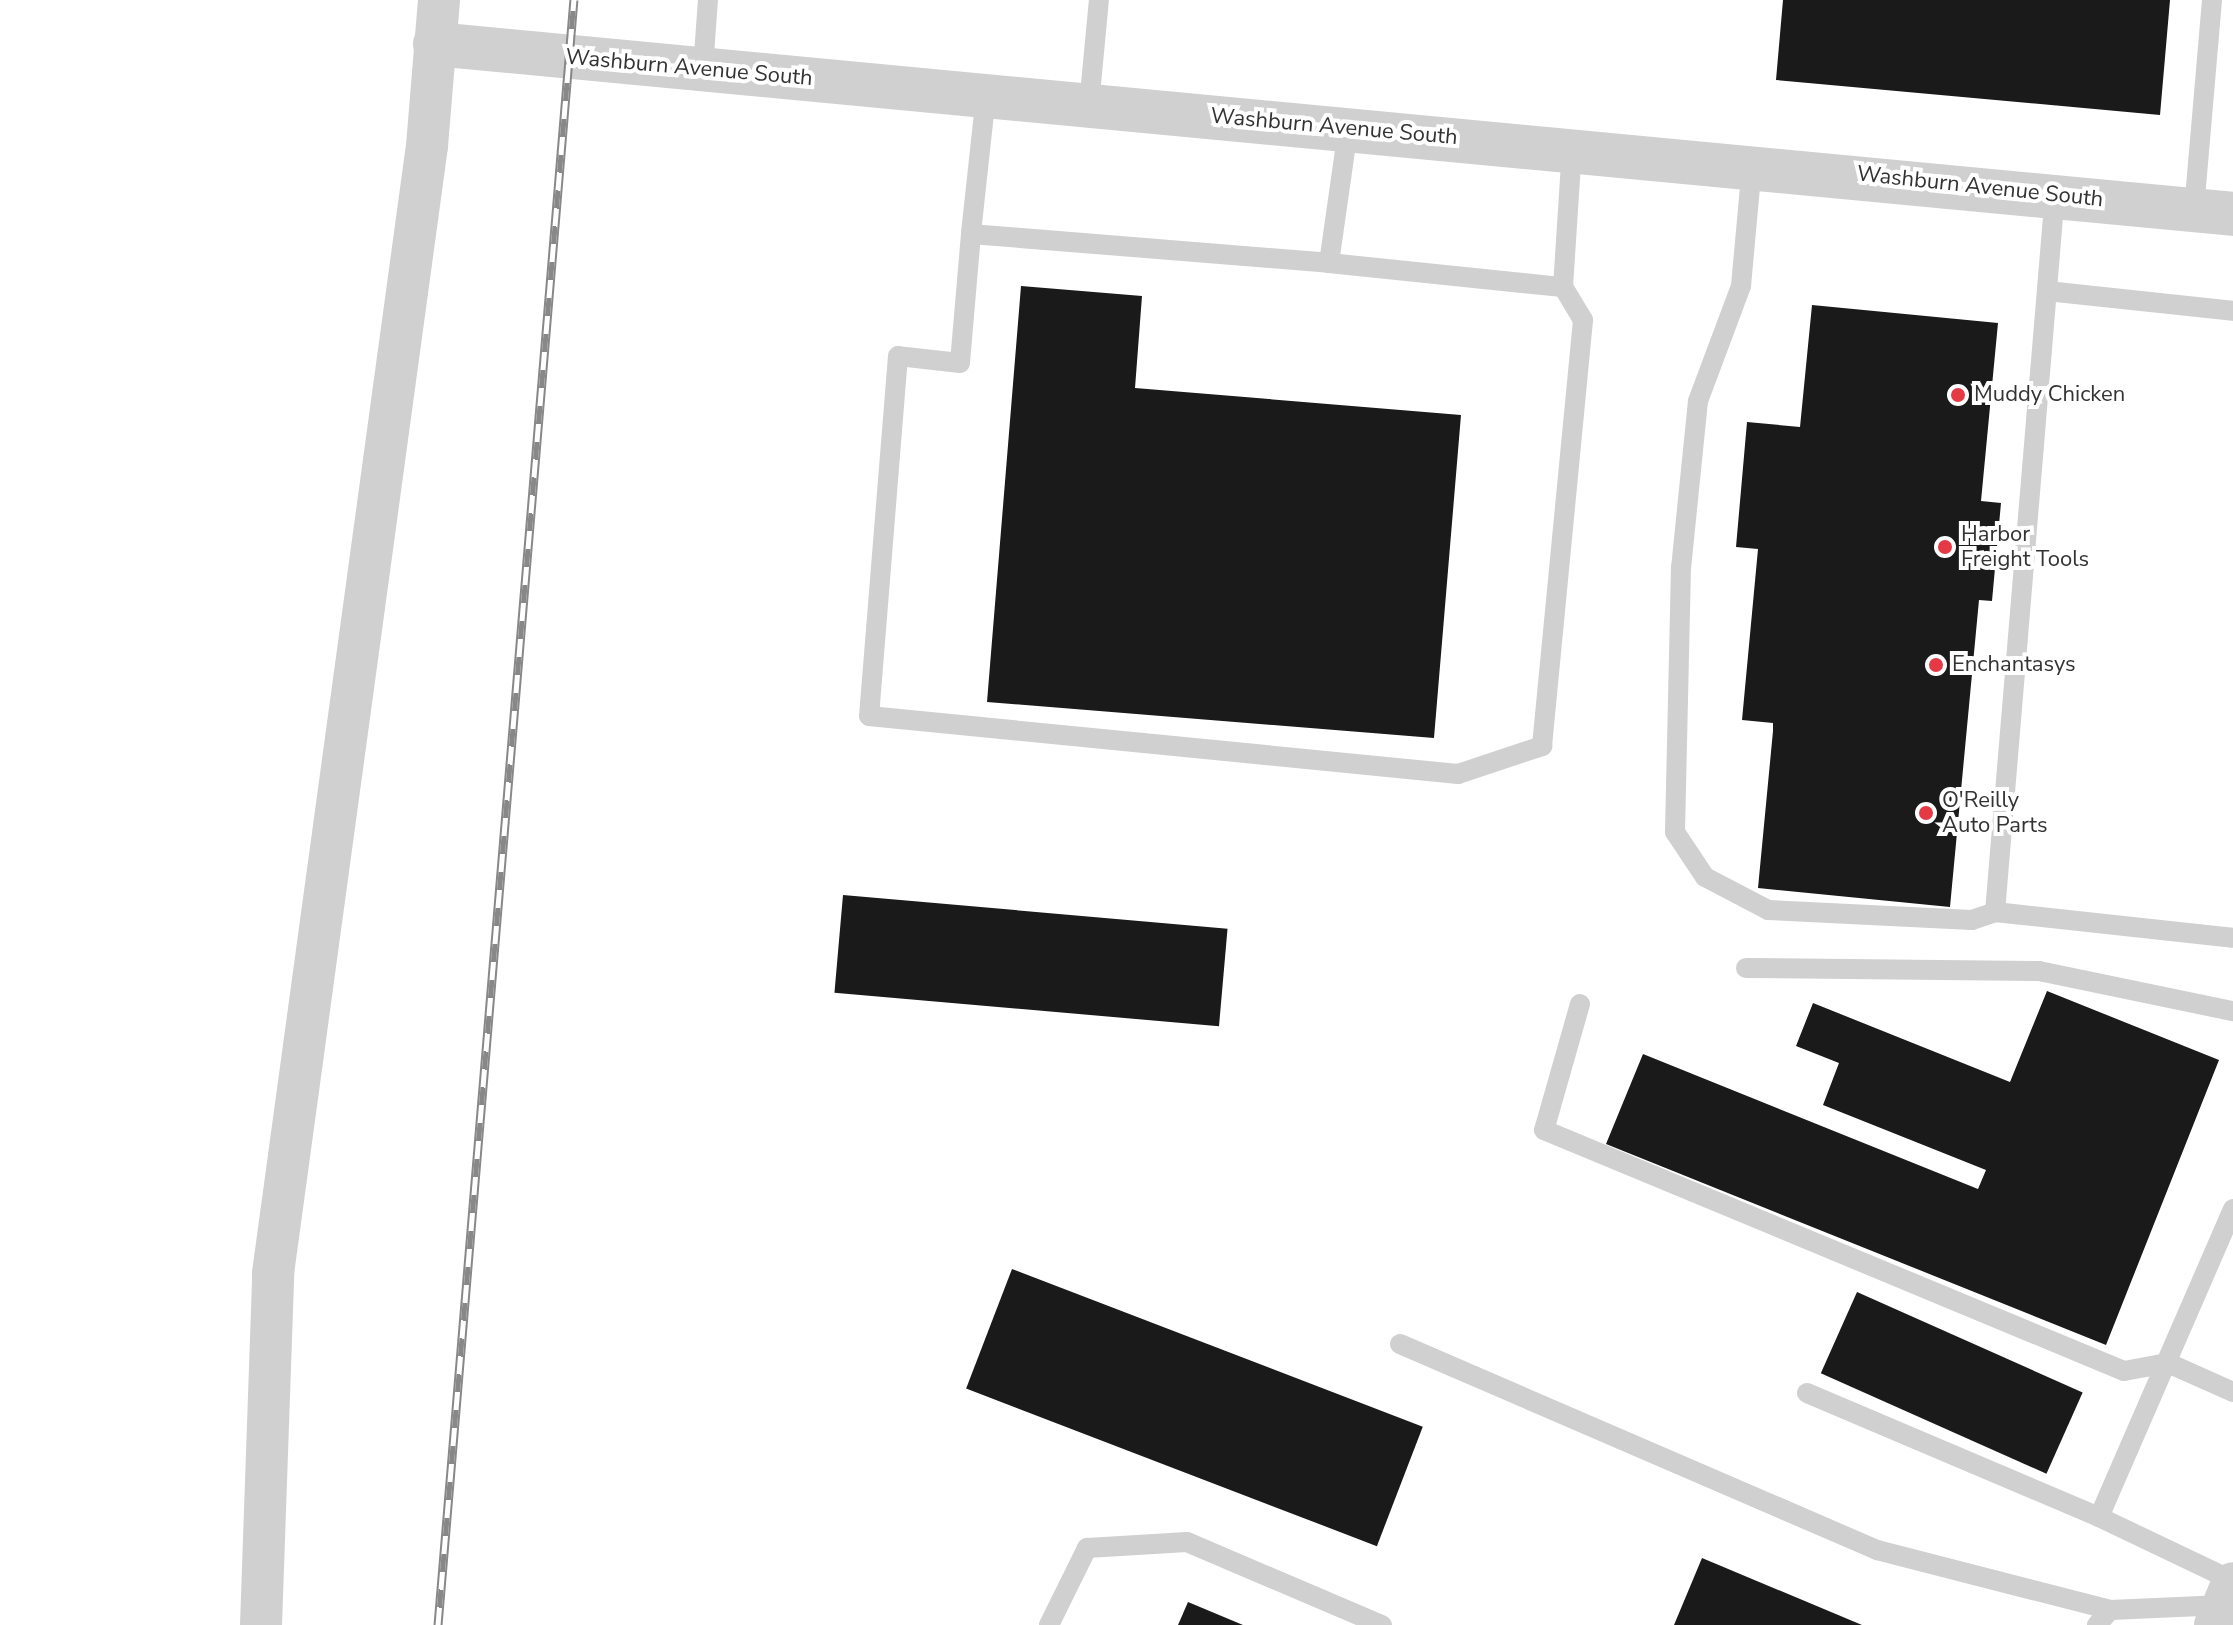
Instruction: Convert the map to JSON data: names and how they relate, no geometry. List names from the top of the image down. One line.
{"streets":{"street":["Washburn Avenue South"]},"places":["Muddy Chicken","Harbor Freight Tools","Enchantasys","O'Reilly Auto Parts"]}
